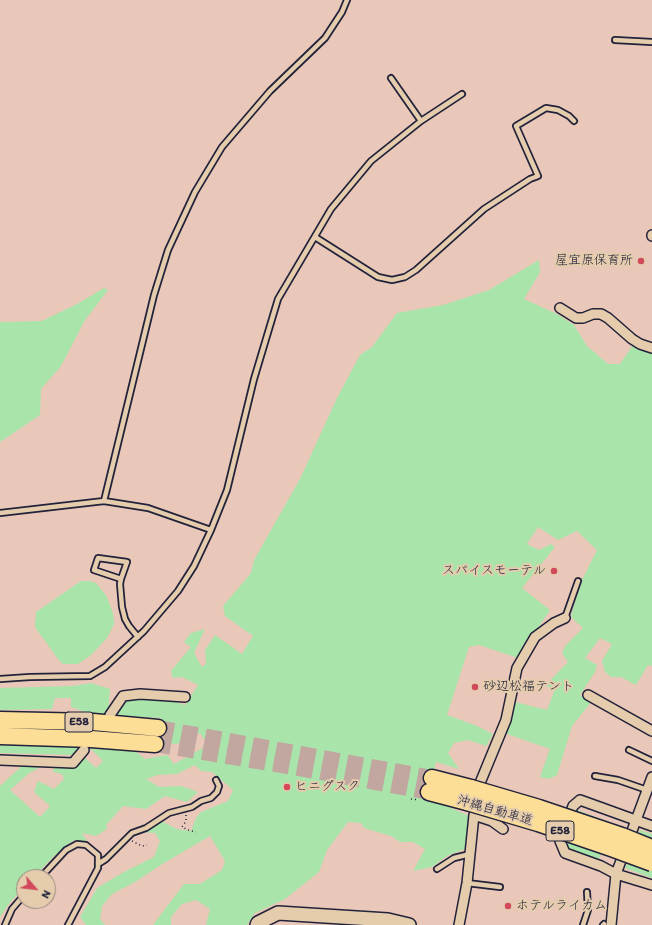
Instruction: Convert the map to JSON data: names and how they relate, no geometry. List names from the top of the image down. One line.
{"streets":{"highway":["E58","沖縄自動車道"]},"places":["屋宜原保育所","スパイスモーテル","砂辺松福テント","ヒニグスク","ホテルライカム"],"north":"bottom right"}
